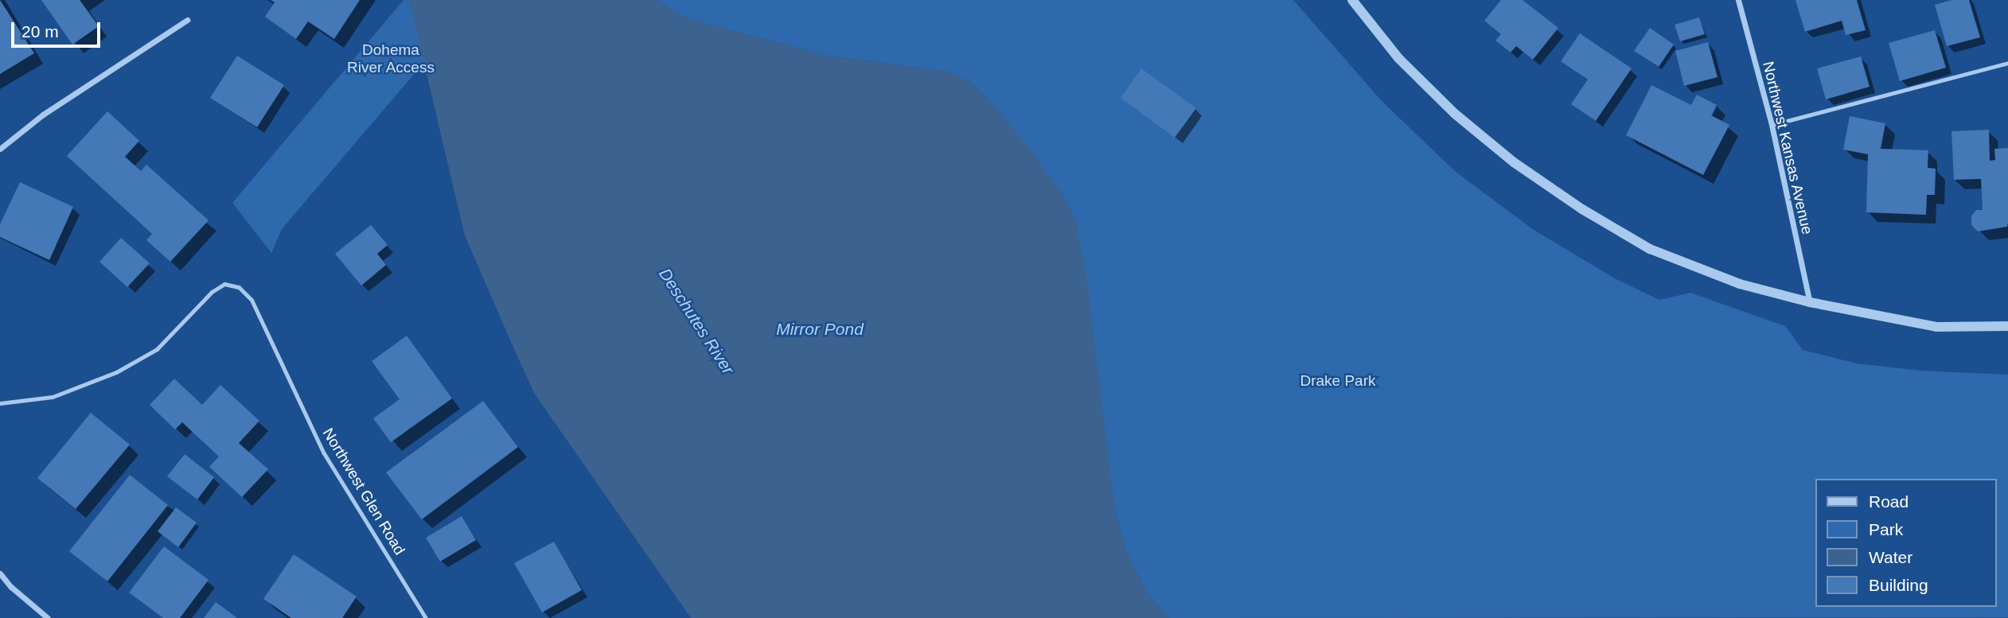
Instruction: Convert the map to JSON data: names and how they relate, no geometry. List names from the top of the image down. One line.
{"streets":{"street":["Northwest Kansas Avenue"],"lane":["Northwest Glen Road"]},"water":["Deschutes River","Mirror Pond"],"parks":["Dohema River Access","Drake Park"],"legend":["Road","Park","Water","Building"],"scale_bar":"20 m"}
